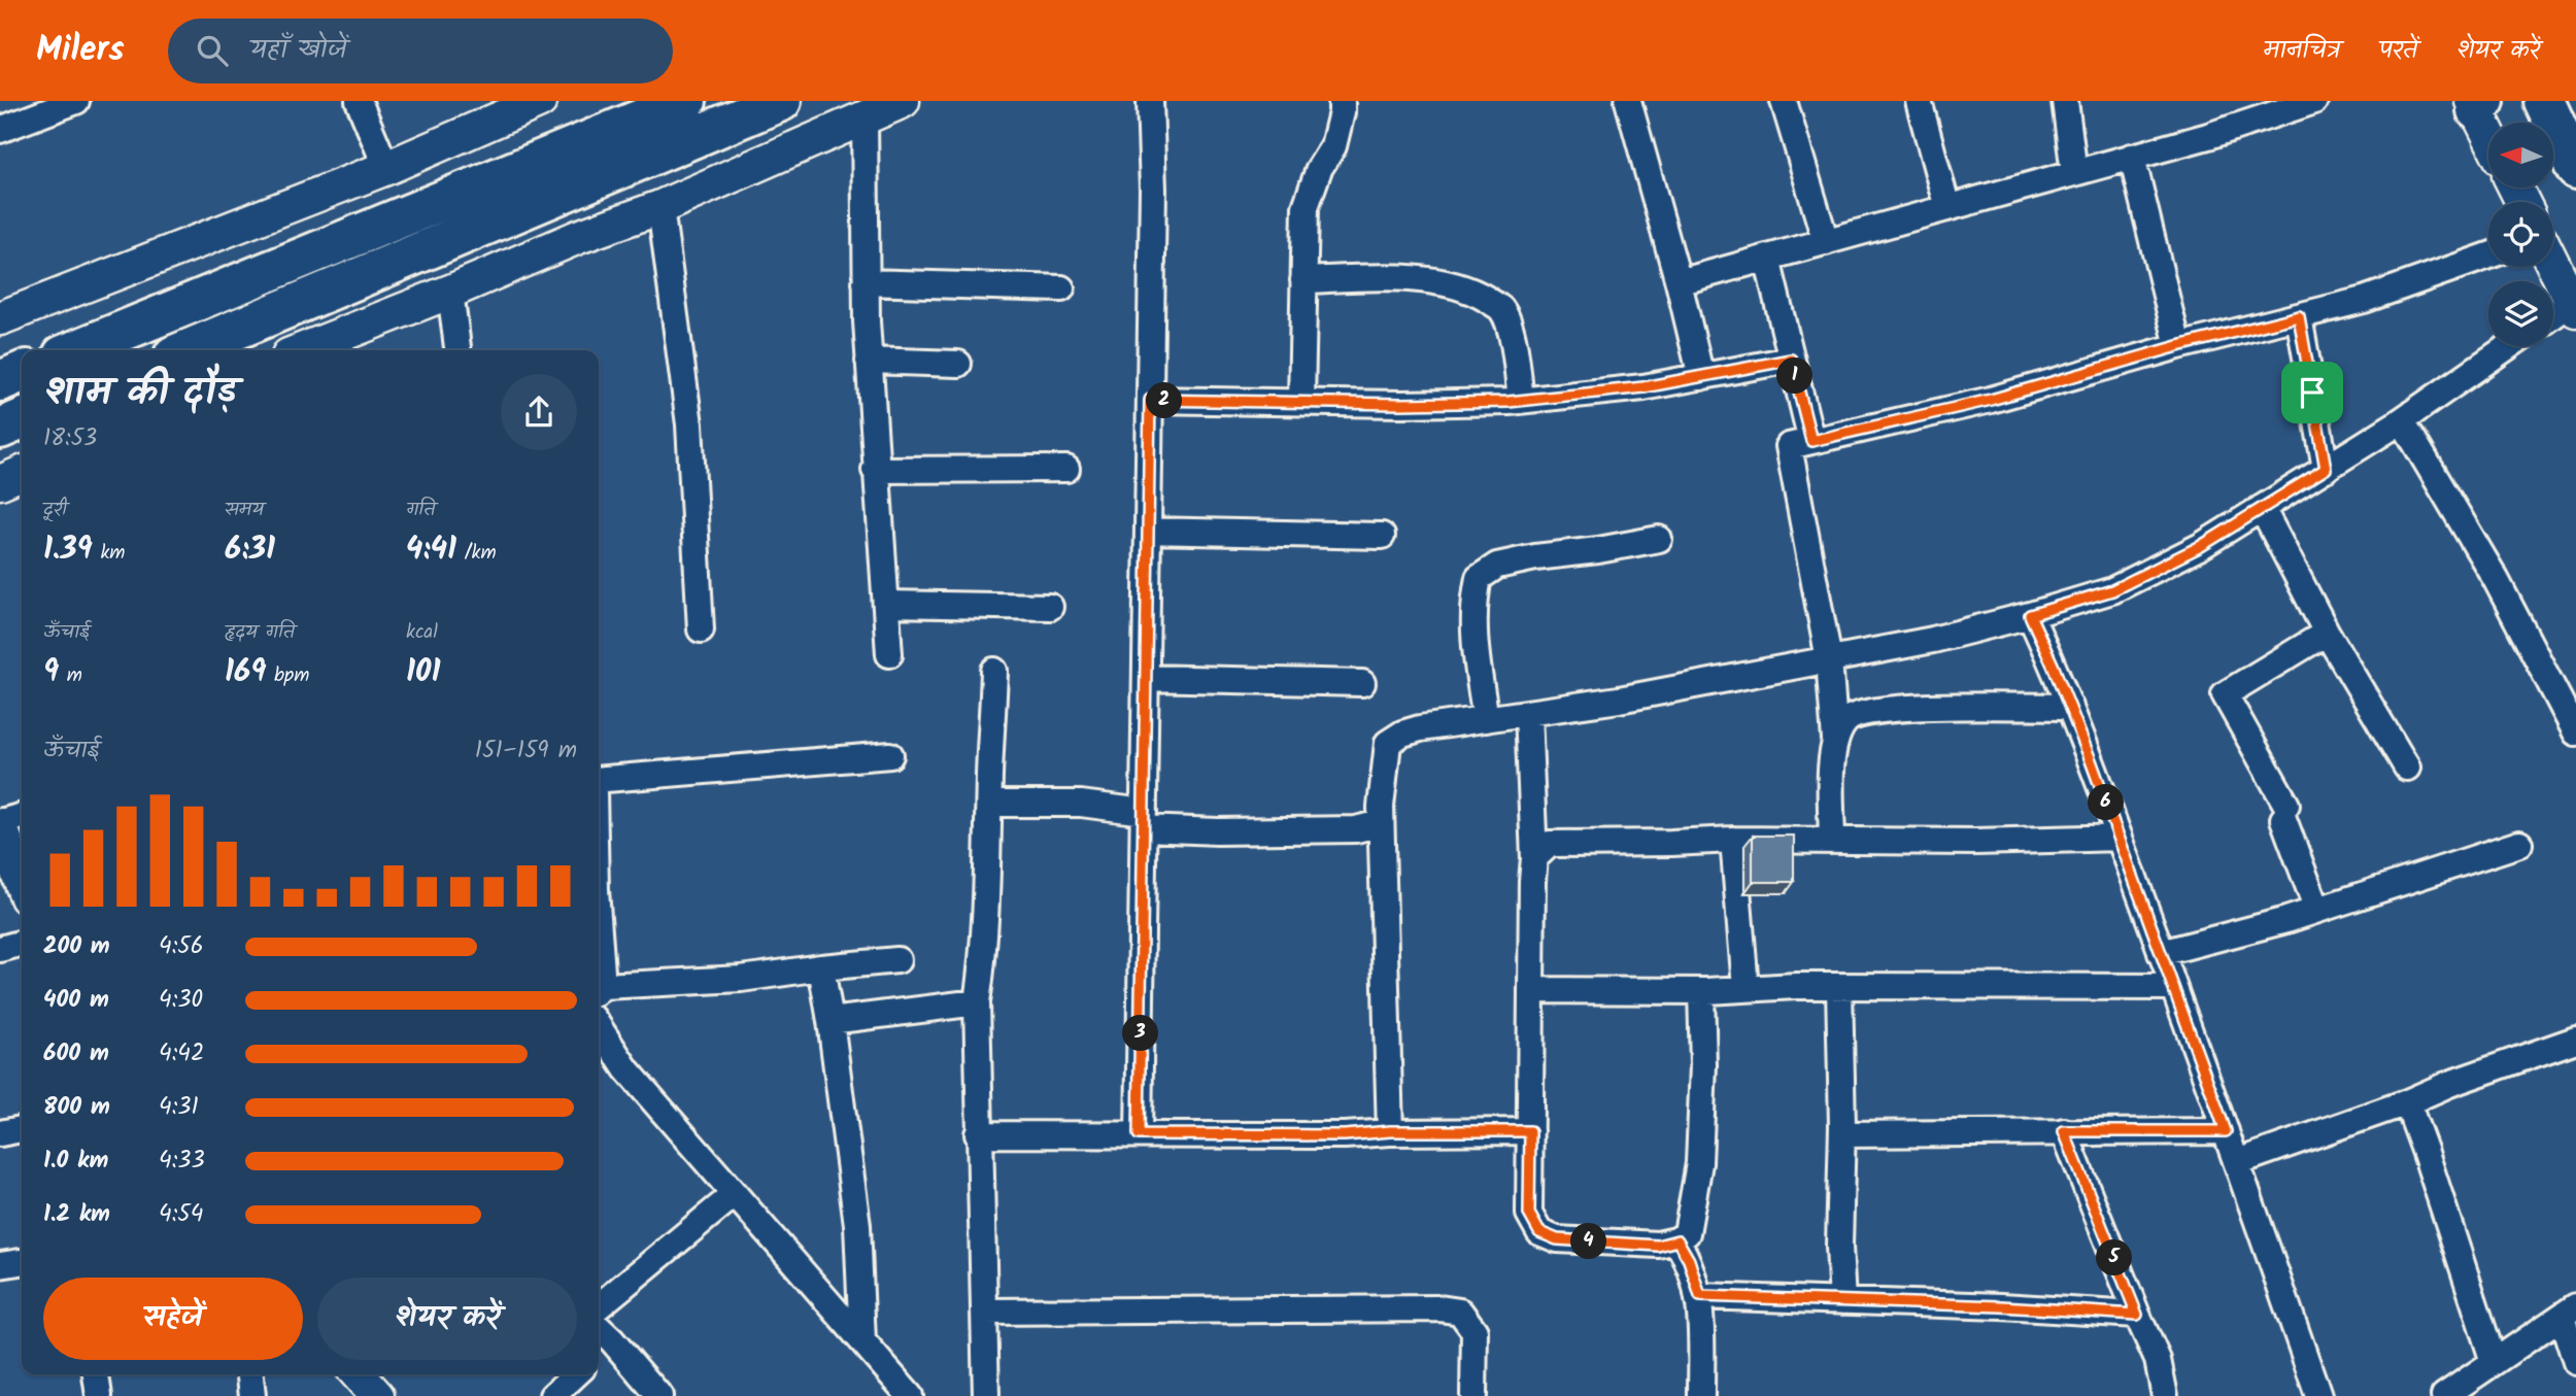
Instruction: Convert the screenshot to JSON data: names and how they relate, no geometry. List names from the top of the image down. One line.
{"north":"left","page":{"header":"Milers","search":"यहाँ खोजें","nav":["मानचित्र","परतें","शेयर करें"],"heading":["शाम की दौड़","18:53"],"pins":["1","2","6","3","4","5"],"stats":[["दूरी","1.39 km"],["समय","6:31"],["गति","4:41 /km"],["ऊँचाई","9 m"],["हृदय गति","169 bpm"],["kcal","101"]],"chart":["ऊँचाई","151–159 m"],"list":[{"name":"200 m","note":"4:56"},{"name":"400 m","note":"4:30"},{"name":"600 m","note":"4:42"},{"name":"800 m","note":"4:31"},{"name":"1.0 km","note":"4:33"},{"name":"1.2 km","note":"4:54"}],"buttons":["सहेजें","शेयर करें"]}}
